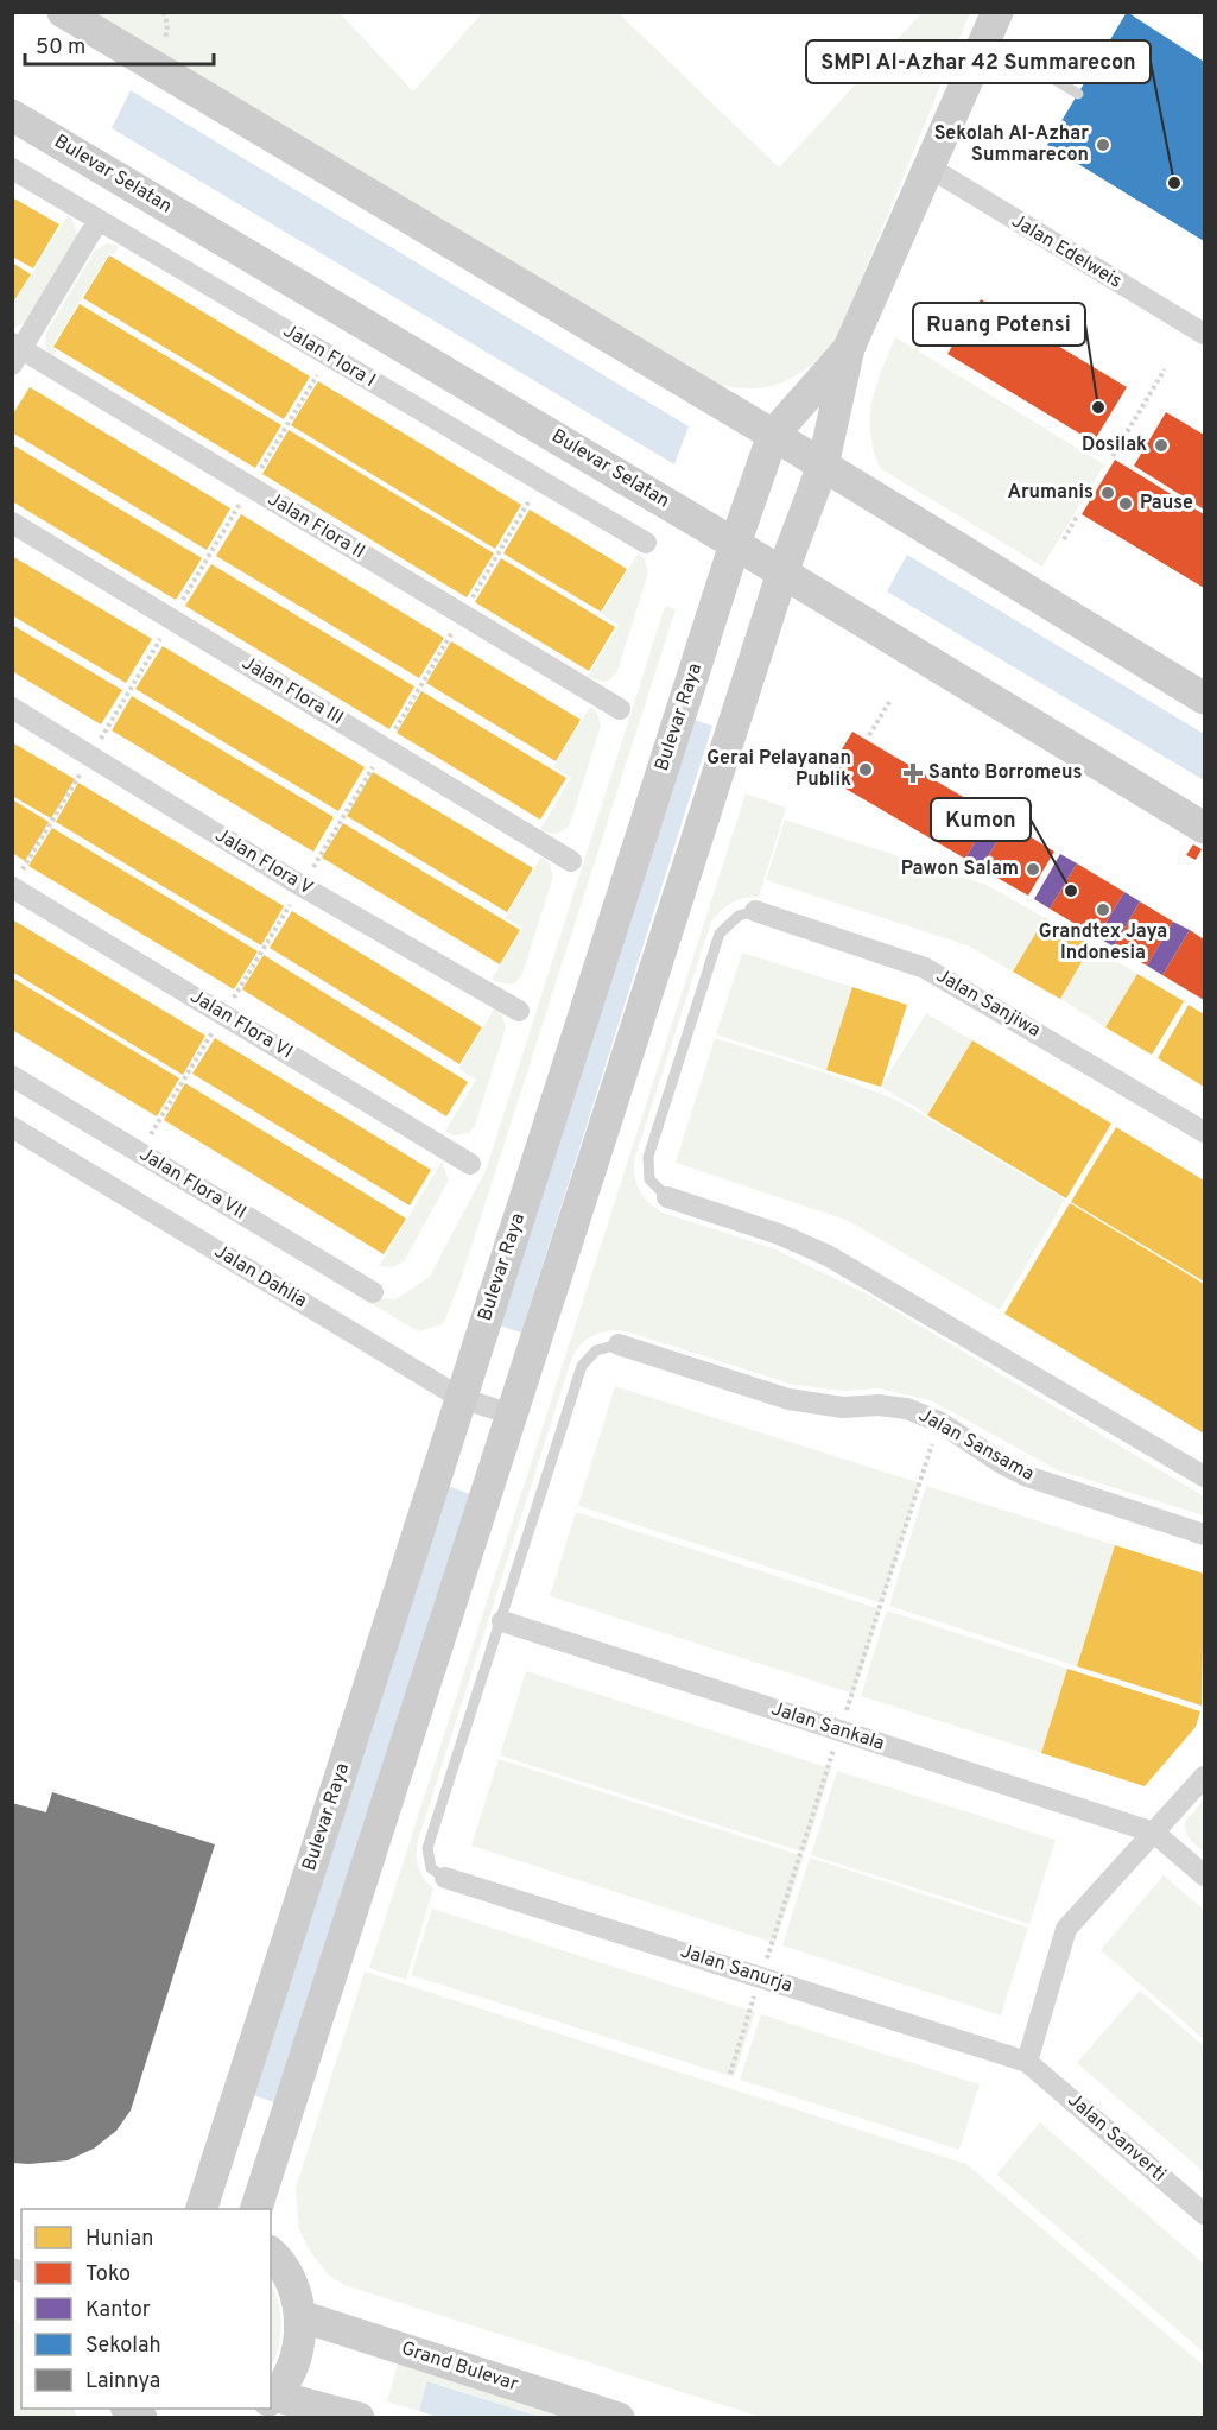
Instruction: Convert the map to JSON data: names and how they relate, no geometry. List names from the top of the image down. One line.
{"streets":{"street":["Bulevar Selatan","Jalan Edelweis","Jalan Flora I","Jalan Flora II","Jalan Flora III","Bulevar Raya","Jalan Flora V","Jalan Sanjiwa","Jalan Flora VI","Jalan Flora VII","Jalan Dahlia","Jalan Sansama","Jalan Sankala","Jalan Sanurja","Jalan Sanverti","Grand Bulevar"]},"crossings":[["Bulevar Selatan","Bulevar Raya"],["Jalan Edelweis","Bulevar Raya"],["Bulevar Raya","Jalan Dahlia"],["Jalan Sanurja","Jalan Sanverti"]],"places":{"other":["Sekolah Al-Azhar Summarecon","SMPI Al-Azhar 42 Summarecon","Ruang Potensi","Dosilak","Arumanis","Pause","Gerai Pelayanan Publik","Pawon Salam","Kumon","Grandtex Jaya Indonesia"],"health":["Santo Borromeus"]},"legend":["Hunian","Toko","Kantor","Sekolah","Lainnya"],"scale_bar":"50 m"}
